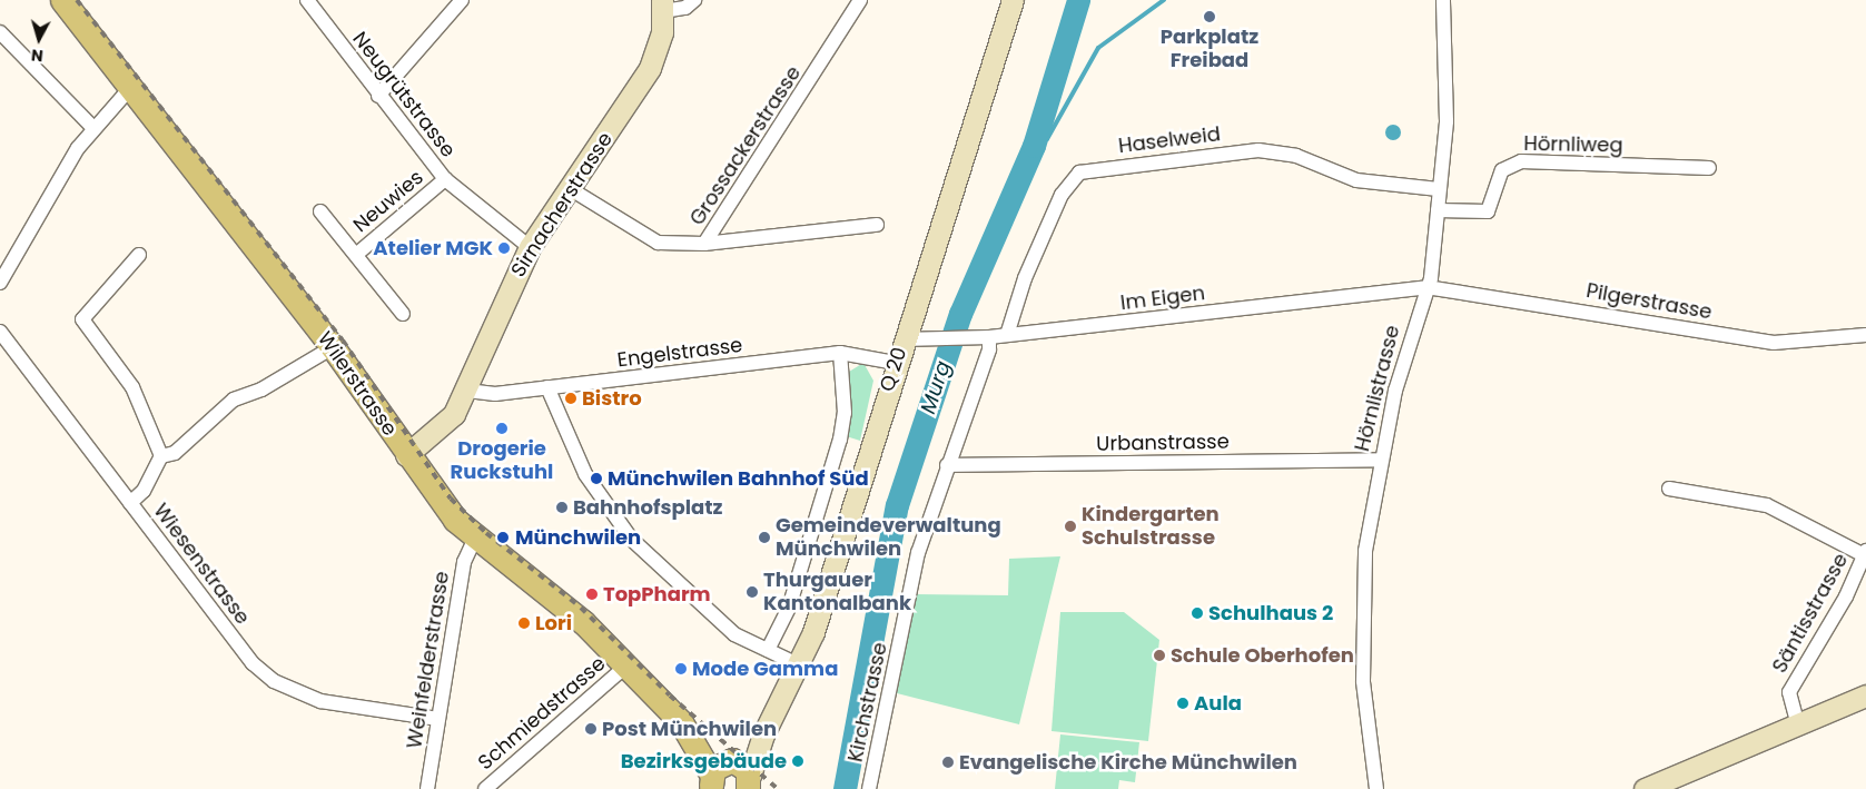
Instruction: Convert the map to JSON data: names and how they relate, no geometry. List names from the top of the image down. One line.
{"streets":{"main road":["Sirnacherstrasse","Q 20","Wilerstrasse"],"street":["Neugrütstrasse","Haselweid","Hörnliweg","Grossackerstrasse","Neuwies","Im Eigen","Pilgerstrasse","Engelstrasse","Hörnlistrasse","Urbanstrasse","Wiesenstrasse","Säntisstrasse","Weinfelderstrasse","Kirchstrasse","Schmiedstrasse"]},"crossings":[["Neugrütstrasse","Neuwies"],["Neugrütstrasse","Sirnacherstrasse"],["Haselweid","Im Eigen"],["Haselweid","Hörnlistrasse"],["Hörnliweg","Hörnlistrasse"],["Grossackerstrasse","Sirnacherstrasse"],["Sirnacherstrasse","Engelstrasse"],["Sirnacherstrasse","Wilerstrasse"],["Im Eigen","Pilgerstrasse"],["Im Eigen","Q 20"],["Im Eigen","Hörnlistrasse"],["Im Eigen","Kirchstrasse"],["Pilgerstrasse","Hörnlistrasse"],["Engelstrasse","Q 20"],["Q 20","Wilerstrasse"],["Wilerstrasse","Weinfelderstrasse"],["Wilerstrasse","Schmiedstrasse"],["Hörnlistrasse","Urbanstrasse"],["Urbanstrasse","Kirchstrasse"],["Wiesenstrasse","Weinfelderstrasse"]],"water":["Murg"],"places":["Parkplatz Freibad","Atelier MGK","Bistro","Drogerie Ruckstuhl","Münchwilen Bahnhof Süd","Bahnhofsplatz","Kindergarten Schulstrasse","Münchwilen","Gemeindeverwaltung Münchwilen","Thurgauer Kantonalbank","TopPharm","Schulhaus 2","Lori","Schule Oberhofen","Mode Gamma","Aula","Post Münchwilen","Bezirksgebäude","Evangelische Kirche Münchwilen"],"north":"bottom"}
